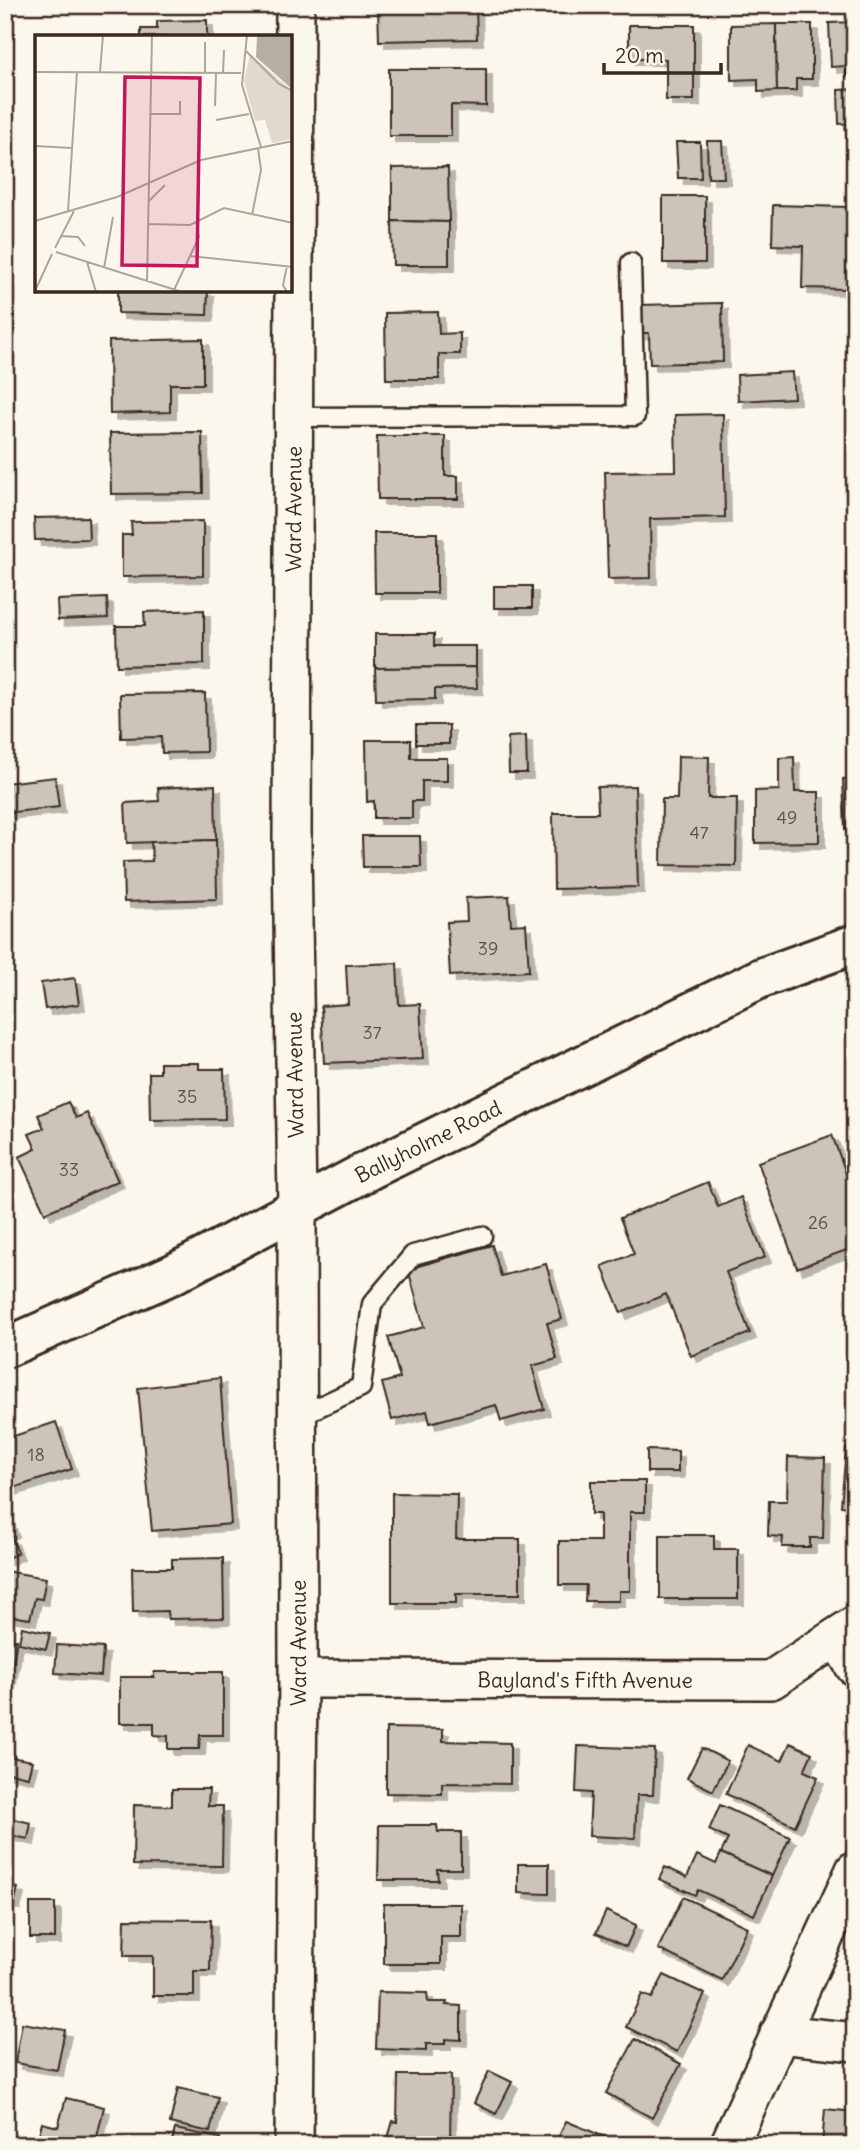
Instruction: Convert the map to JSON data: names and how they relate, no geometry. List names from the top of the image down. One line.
{"streets":{"main road":["Ballyholme Road"],"street":["Ward Avenue","Bayland's Fifth Avenue"]},"crossings":[["Ward Avenue","Ballyholme Road"],["Ward Avenue","Bayland's Fifth Avenue"]],"house_numbers":["49","47","39","37","35","33","26","18"],"scale_bar":"20 m"}
